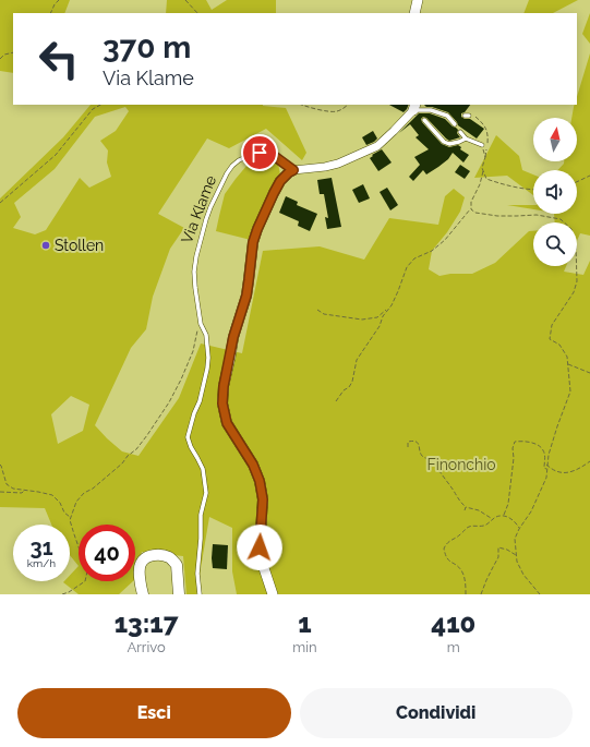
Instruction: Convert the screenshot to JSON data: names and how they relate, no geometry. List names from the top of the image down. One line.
{"streets":{"lane":["Via Klame"]},"parks":["Finonchio"],"places":["Stollen"],"north":"top","page":{"turn":["370 m","Via Klame"],"speed":"31 km/h","limit":"40","eta":["13:17","Arrivo","1","min","410","m"],"buttons":["Esci","Condividi"]}}
